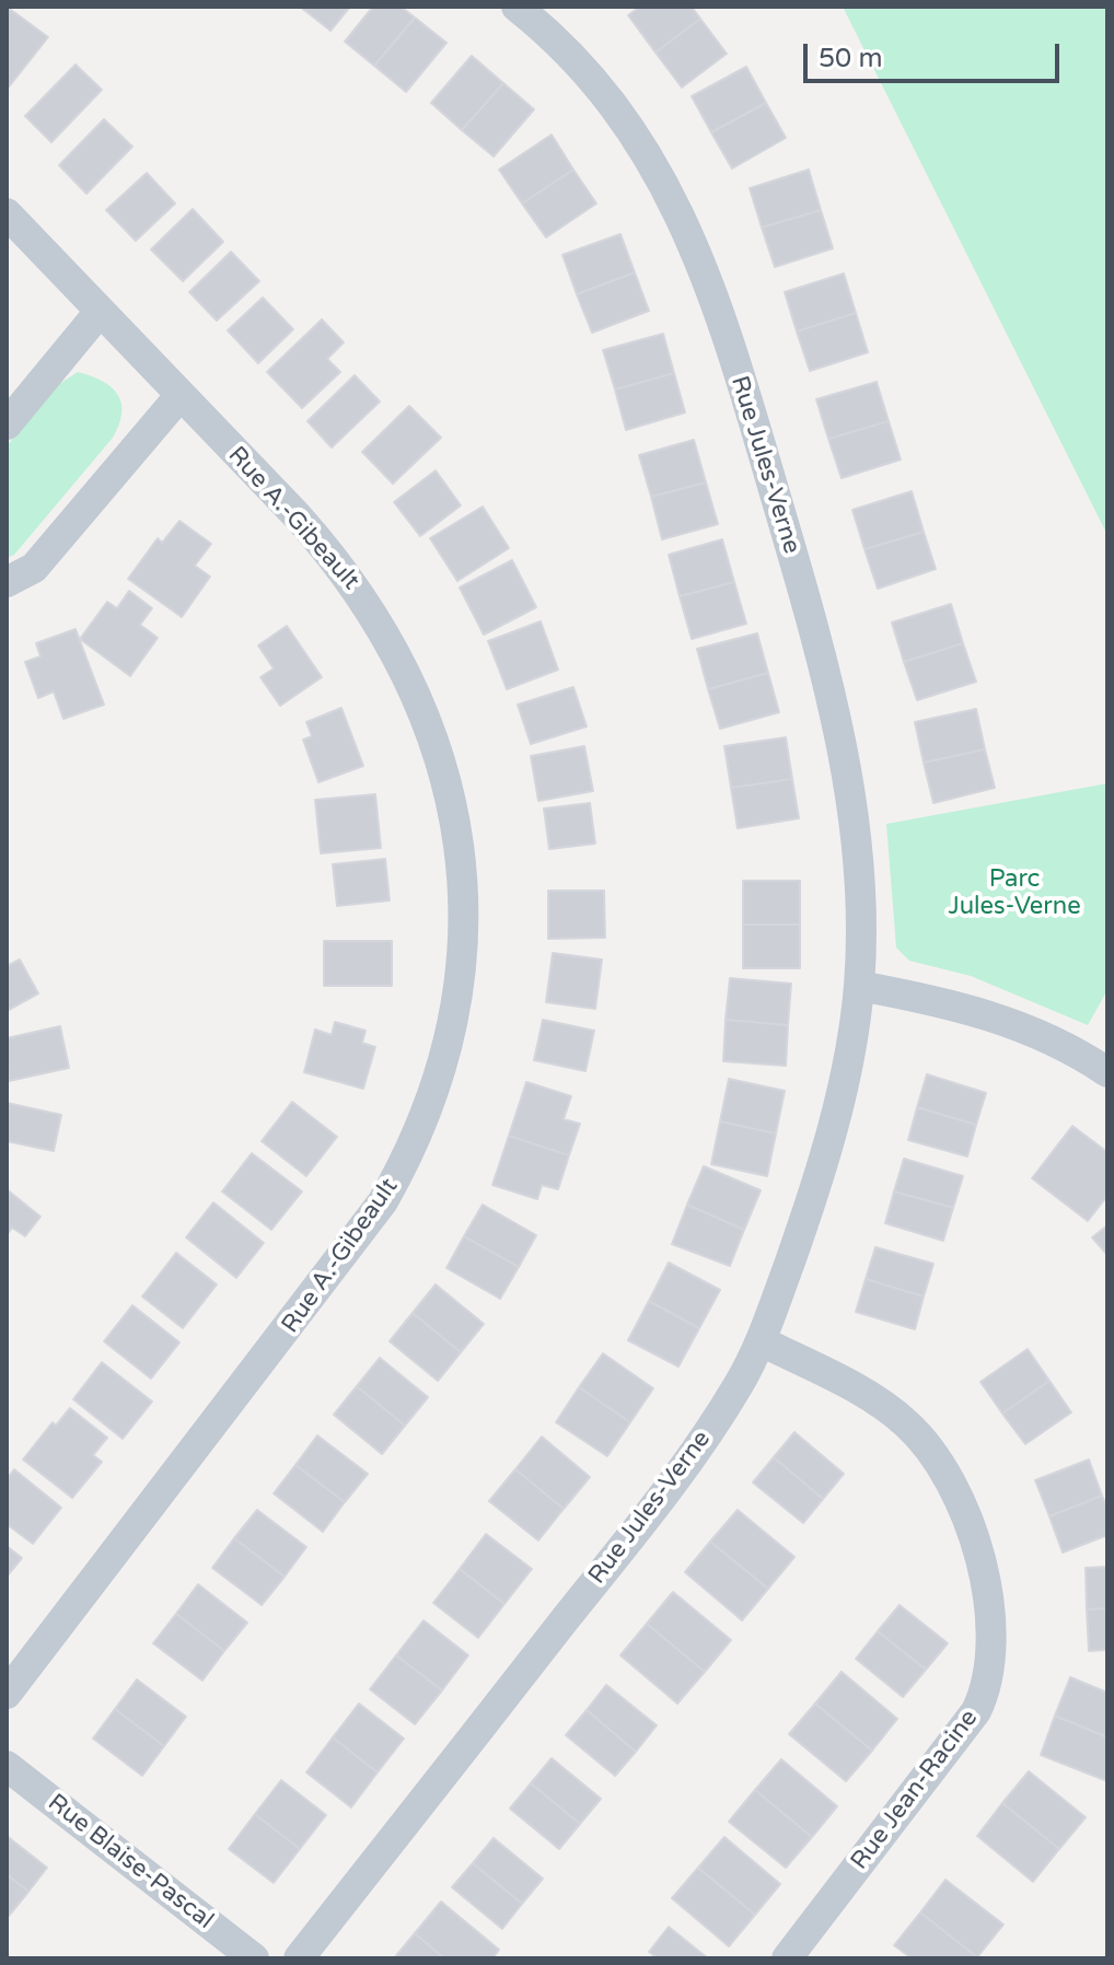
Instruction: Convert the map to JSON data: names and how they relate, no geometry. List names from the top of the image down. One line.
{"streets":{"street":["Rue Jules-Verne","Rue A.-Gibeault","Rue Jean-Racine","Rue Blaise-Pascal"]},"crossings":[["Rue Jules-Verne","Rue Jean-Racine"]],"parks":["Parc Jules-Verne"],"scale_bar":"50 m"}
